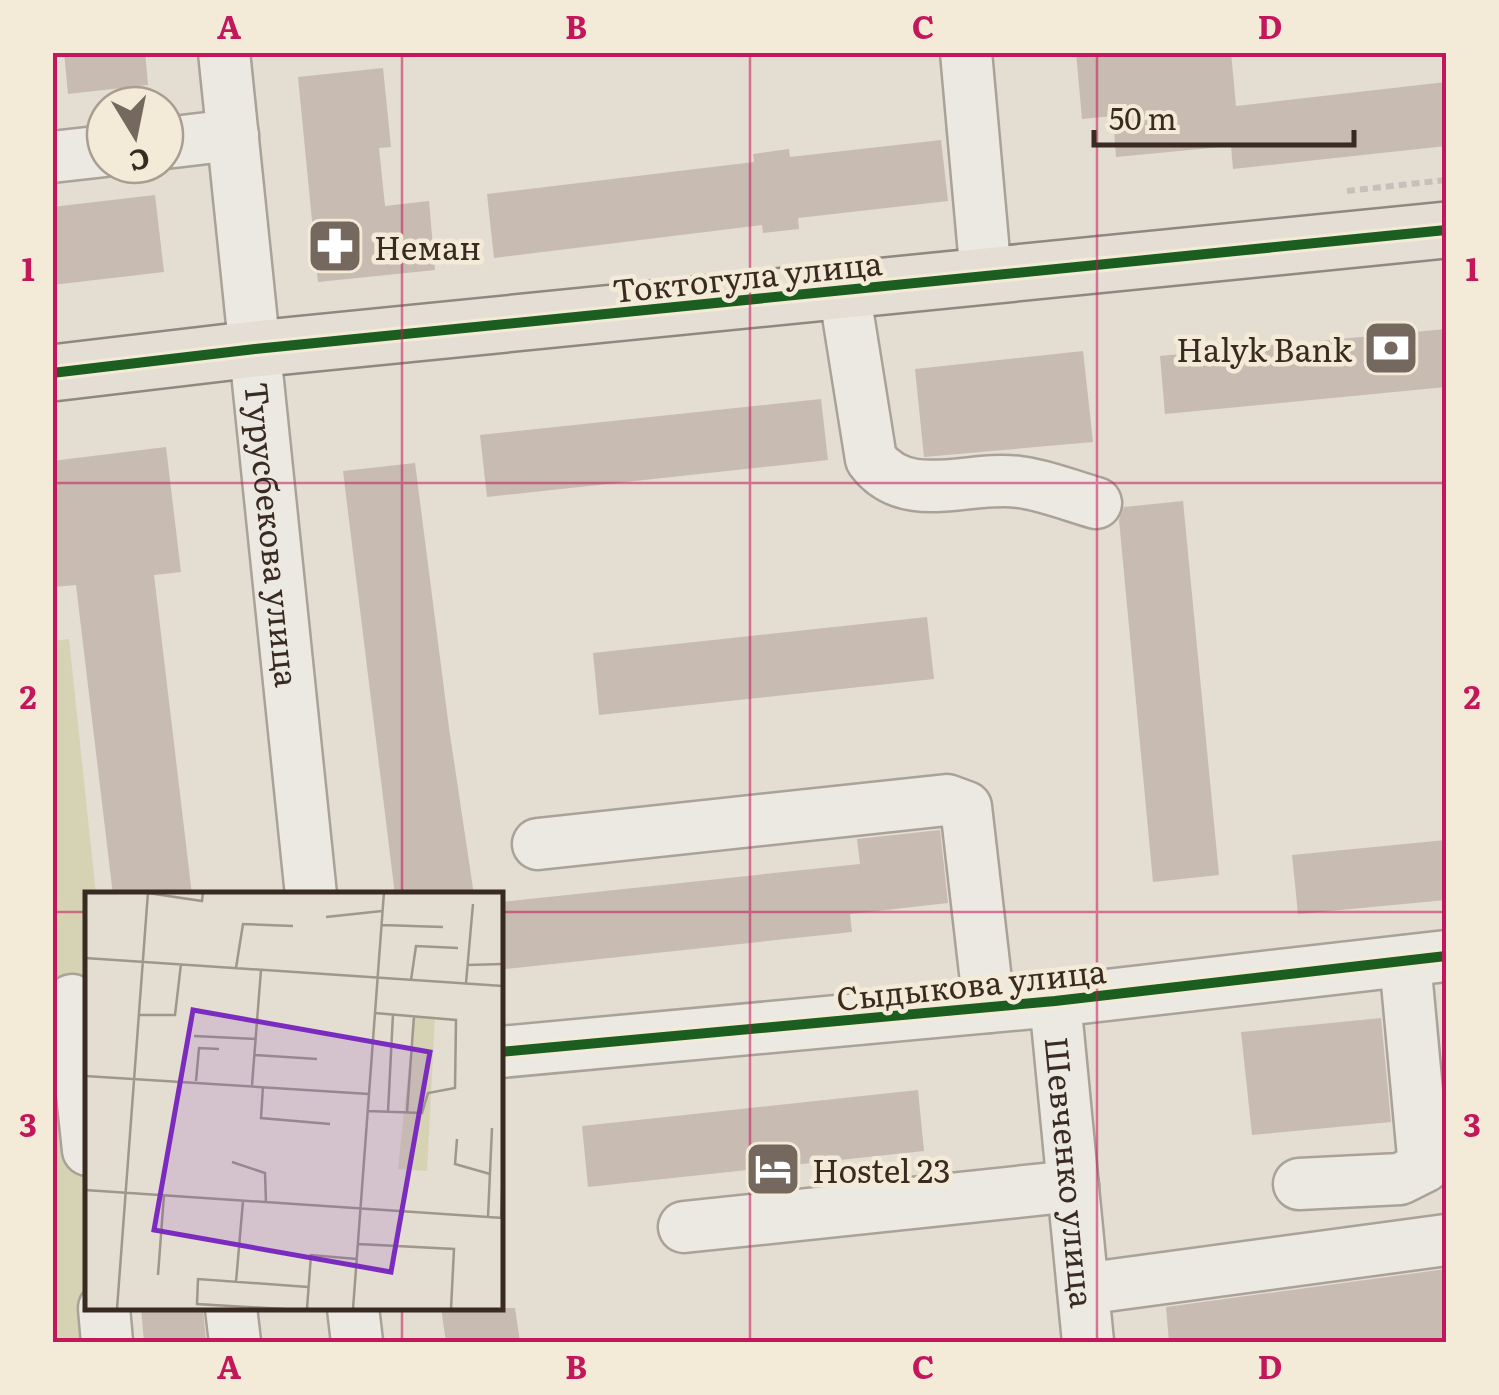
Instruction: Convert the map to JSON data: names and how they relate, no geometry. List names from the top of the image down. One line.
{"streets":{"main road":["Токтогула улица"],"street":["Турусбекова улица","Сыдыкова улица","Шевченко улица"]},"crossings":[["Токтогула улица","Турусбекова улица"],["Сыдыкова улица","Шевченко улица"]],"places":{"pharmacy":["Неман"],"bank":["Halyk Bank"],"hotel":["Hostel 23"]},"scale_bar":"50 m","north":"bottom","grid":{"columns":["A","B","C","D"],"rows":["1","2","3"]}}
